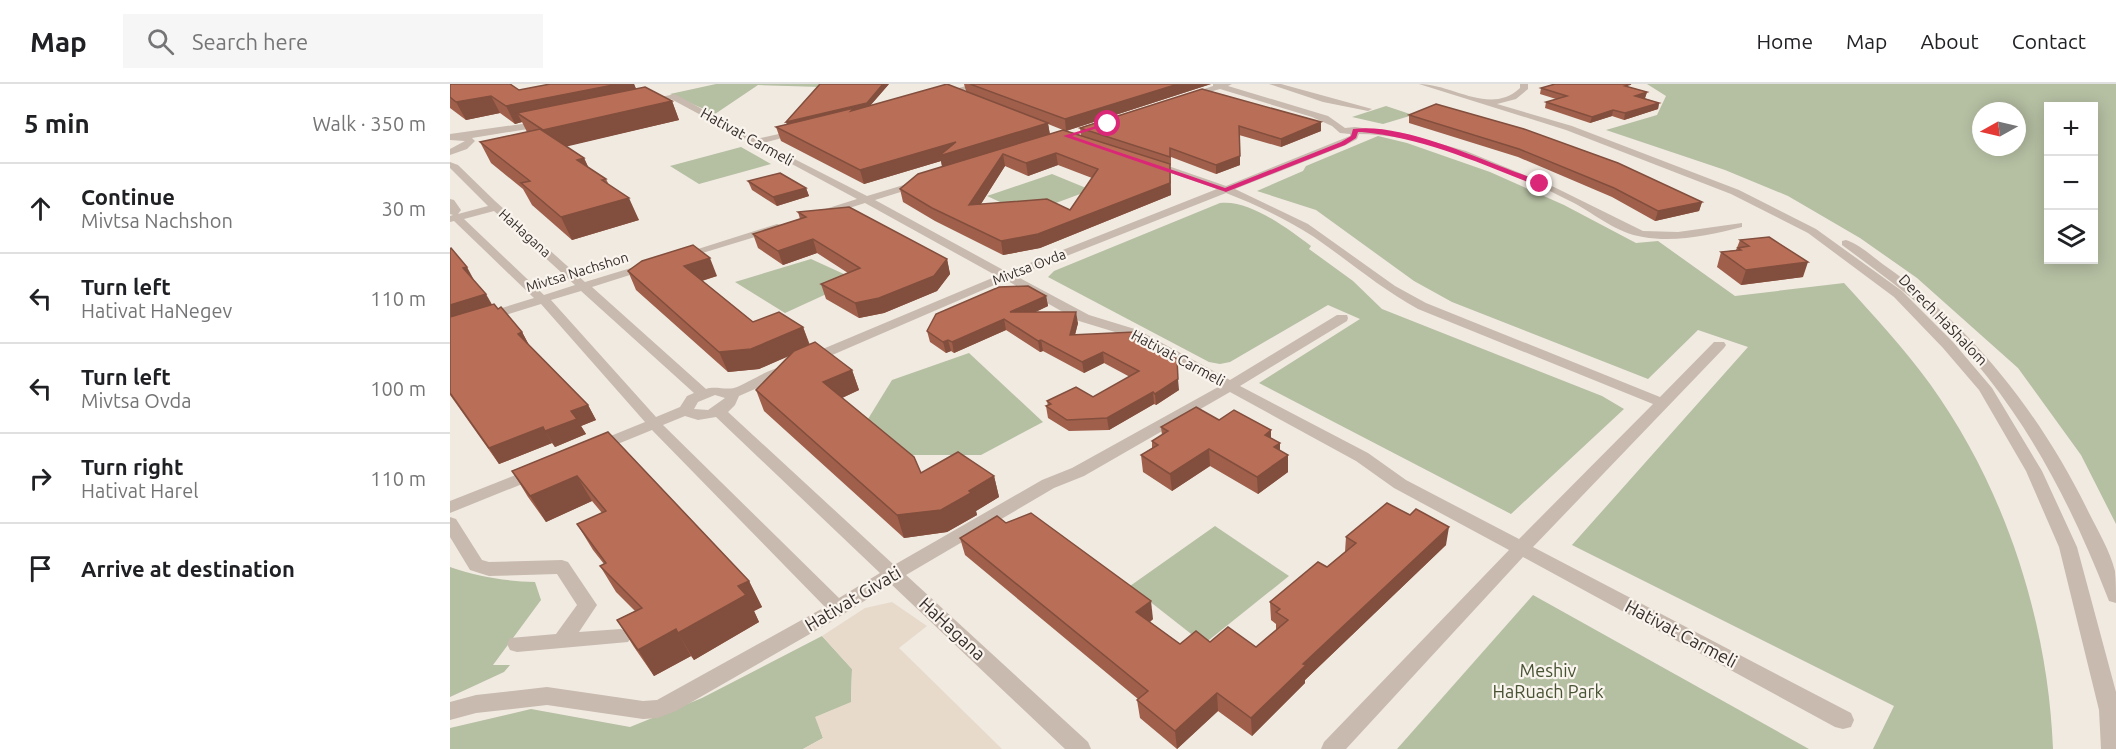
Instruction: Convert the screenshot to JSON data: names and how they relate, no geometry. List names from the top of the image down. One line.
{"streets":{"street":["Hativat Carmeli","HaHagana","Mivtsa Ovda","Mivtsa Nachshon","Derech HaShalom","Hativat Givati"]},"crossings":[["Hativat Carmeli","Mivtsa Ovda"],["Hativat Carmeli","Hativat Givati"],["HaHagana","Mivtsa Nachshon"],["HaHagana","Hativat Givati"]],"parks":["Meshiv HaRuach Park"],"north":"left","page":{"header":"Map","search":"Search here","nav":["Home","Map","About","Contact"],"heading":["5 min","Walk · 350 m"],"map_buttons":["+","−"],"list":[["Continue","Mivtsa Nachshon","30 m"],["Turn left","Hativat HaNegev","110 m"],["Turn left","Mivtsa Ovda","100 m"],["Turn right","Hativat Harel","110 m"],"Arrive at destination"]}}
